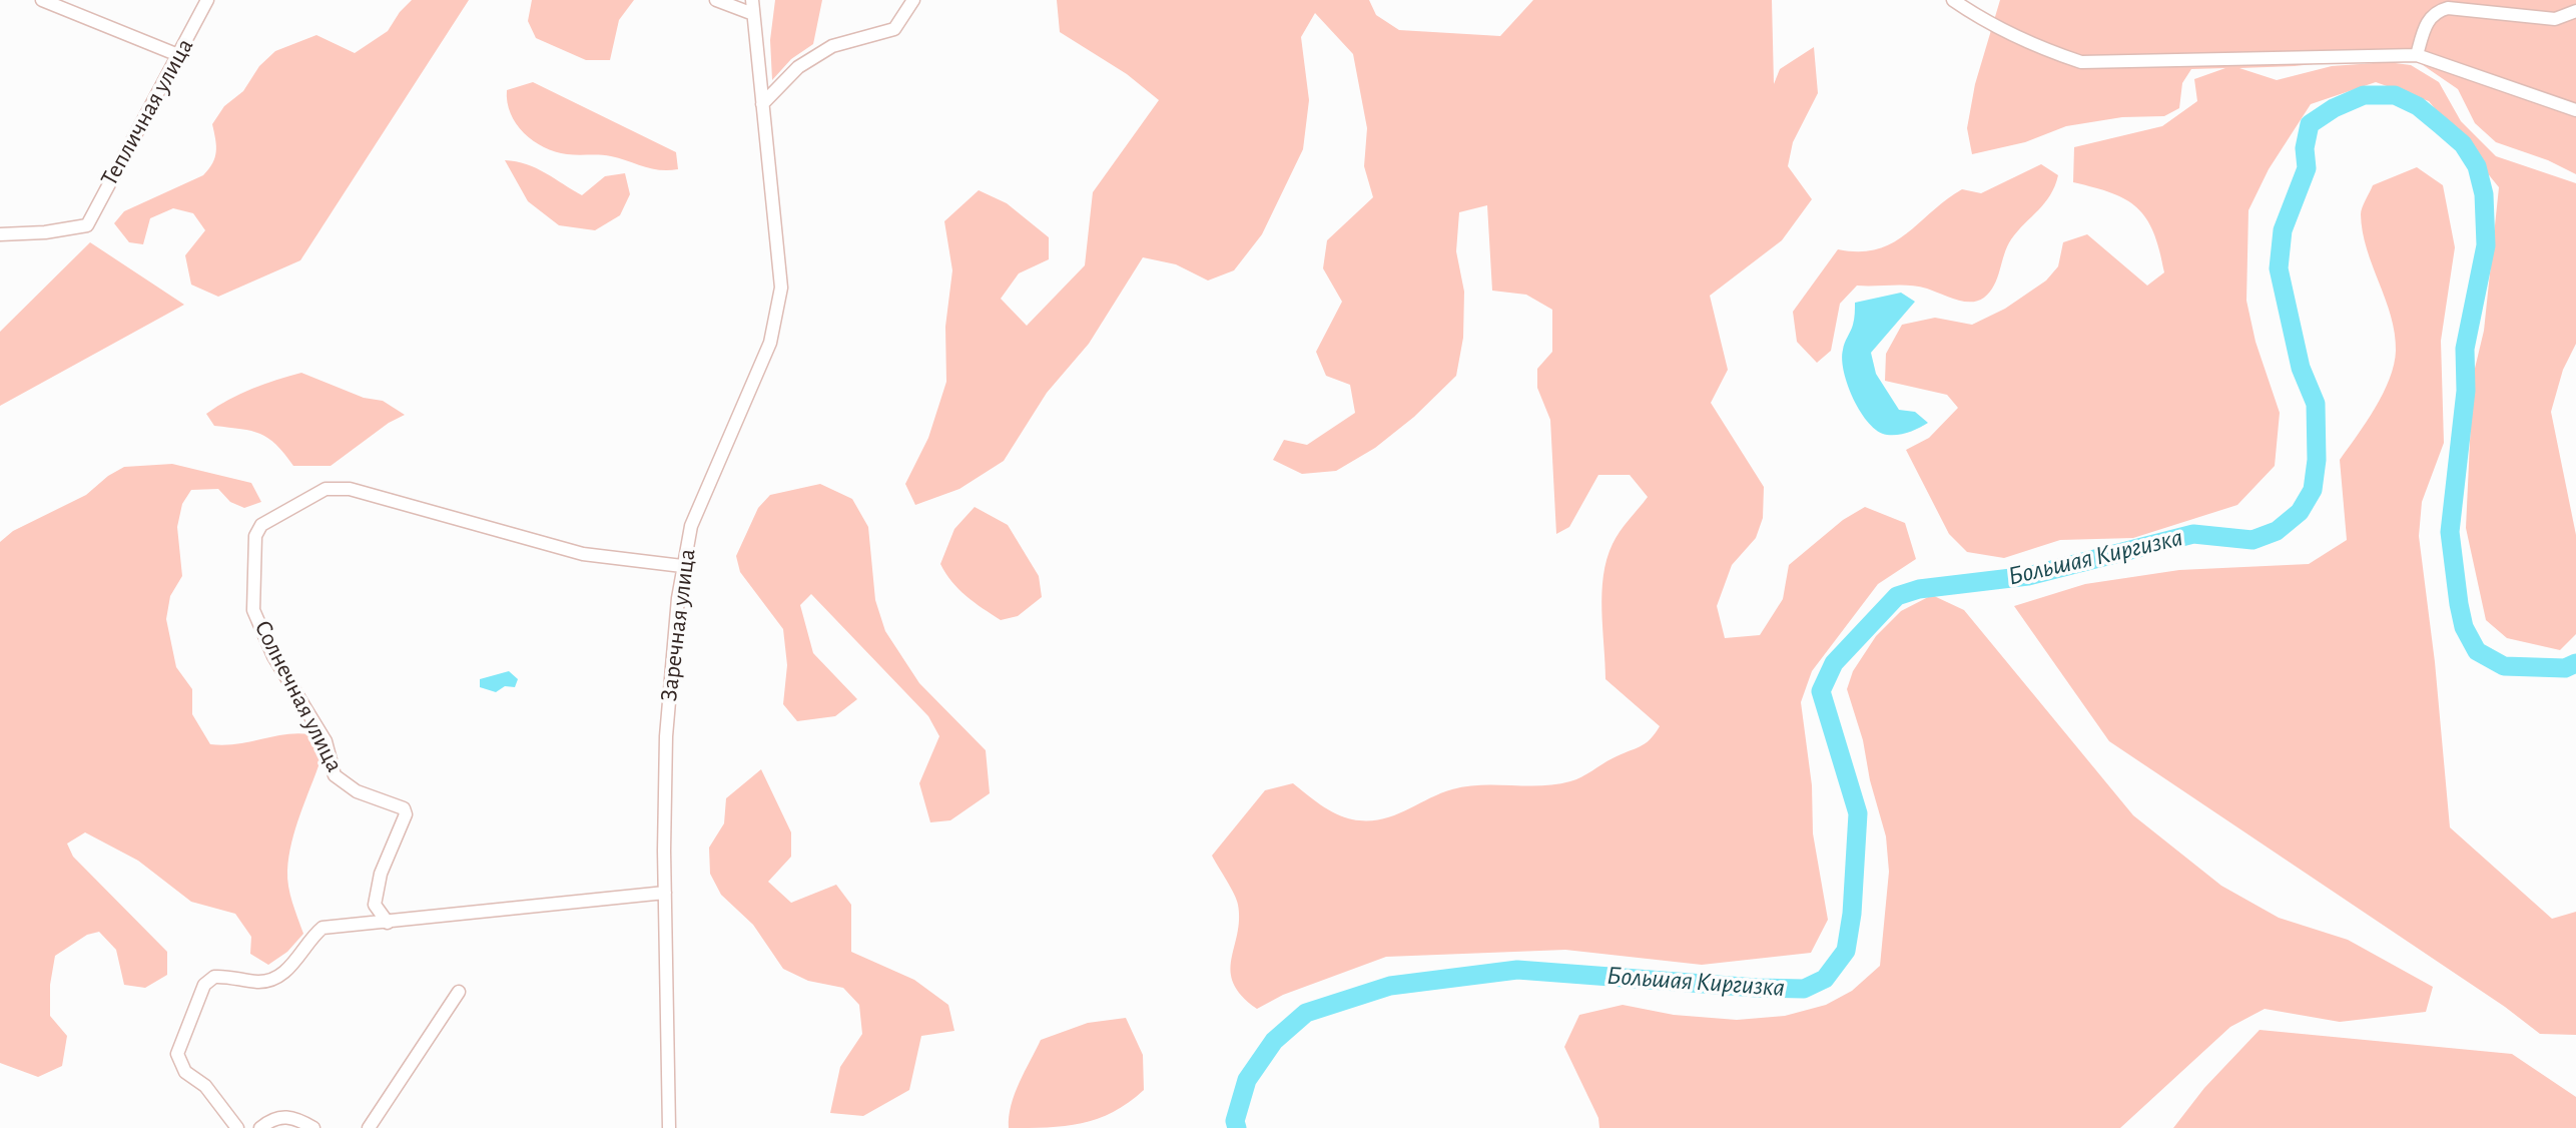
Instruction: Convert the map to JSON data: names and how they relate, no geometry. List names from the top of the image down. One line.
{"streets":{"street":["Тепличная улица","Заречная улица","Солнечная улица"]},"crossings":[["Заречная улица","Солнечная улица"]],"water":["Большая Киргизка"]}
